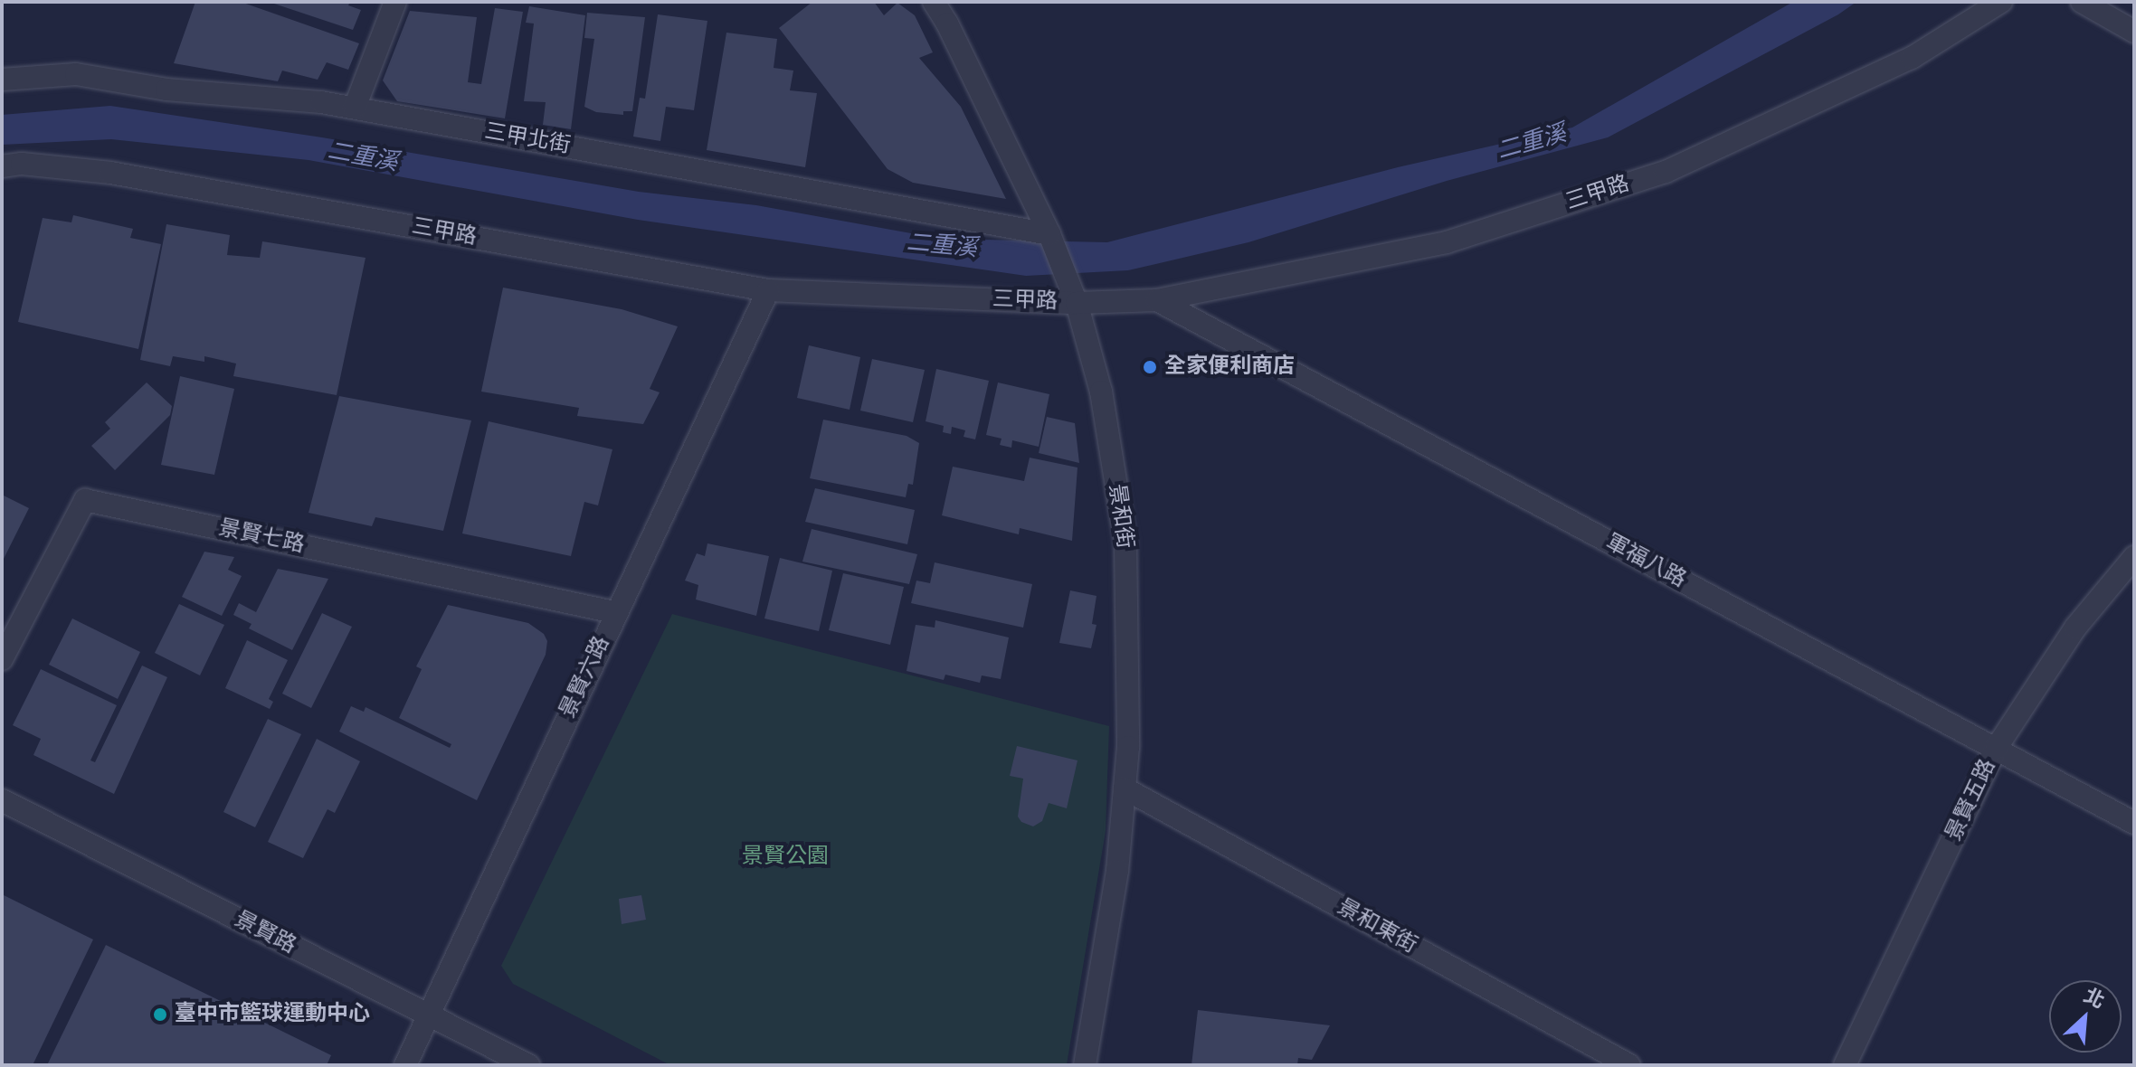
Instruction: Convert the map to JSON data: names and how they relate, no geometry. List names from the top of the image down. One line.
{"streets":{"street":["三甲北街","三甲路","景和街","景賢七路","軍福八路","景賢六路","景賢五路","景和東街","景賢路"]},"crossings":[["三甲北街","景和街"],["三甲路","景和街"],["三甲路","軍福八路"],["三甲路","景賢六路"],["景和街","景和東街"],["景賢七路","景賢六路"],["軍福八路","景賢五路"],["景賢六路","景賢路"]],"water":["二重溪"],"parks":["景賢公園"],"places":["全家便利商店","臺中市籃球運動中心"],"north":"top right"}
